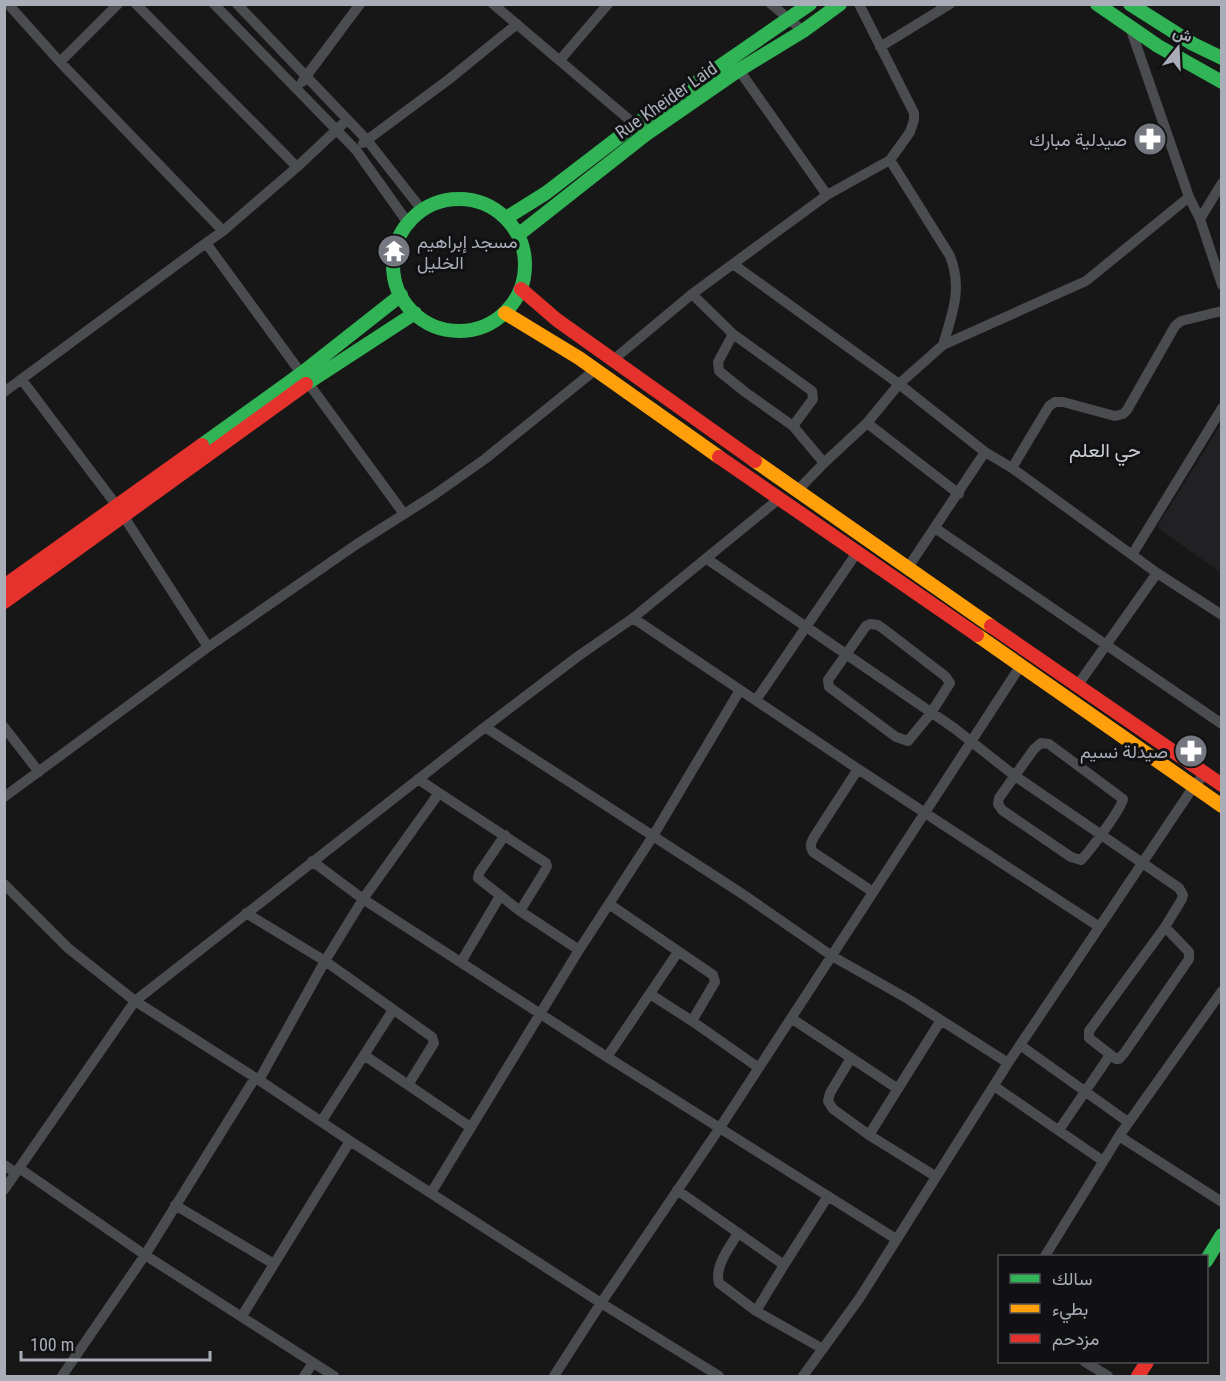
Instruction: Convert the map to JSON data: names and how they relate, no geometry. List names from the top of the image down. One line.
{"streets":{"street":["Rue Kheider Laid"]},"districts":["حي العلم"],"places":{"pharmacy":["صيدلية مبارك","صيدلة نسيم"],"temple":["مسجد إبراهيم الخليل"]},"legend":["سالك","بطيء","مزدحم"],"scale_bar":"100 m","north":"top"}
